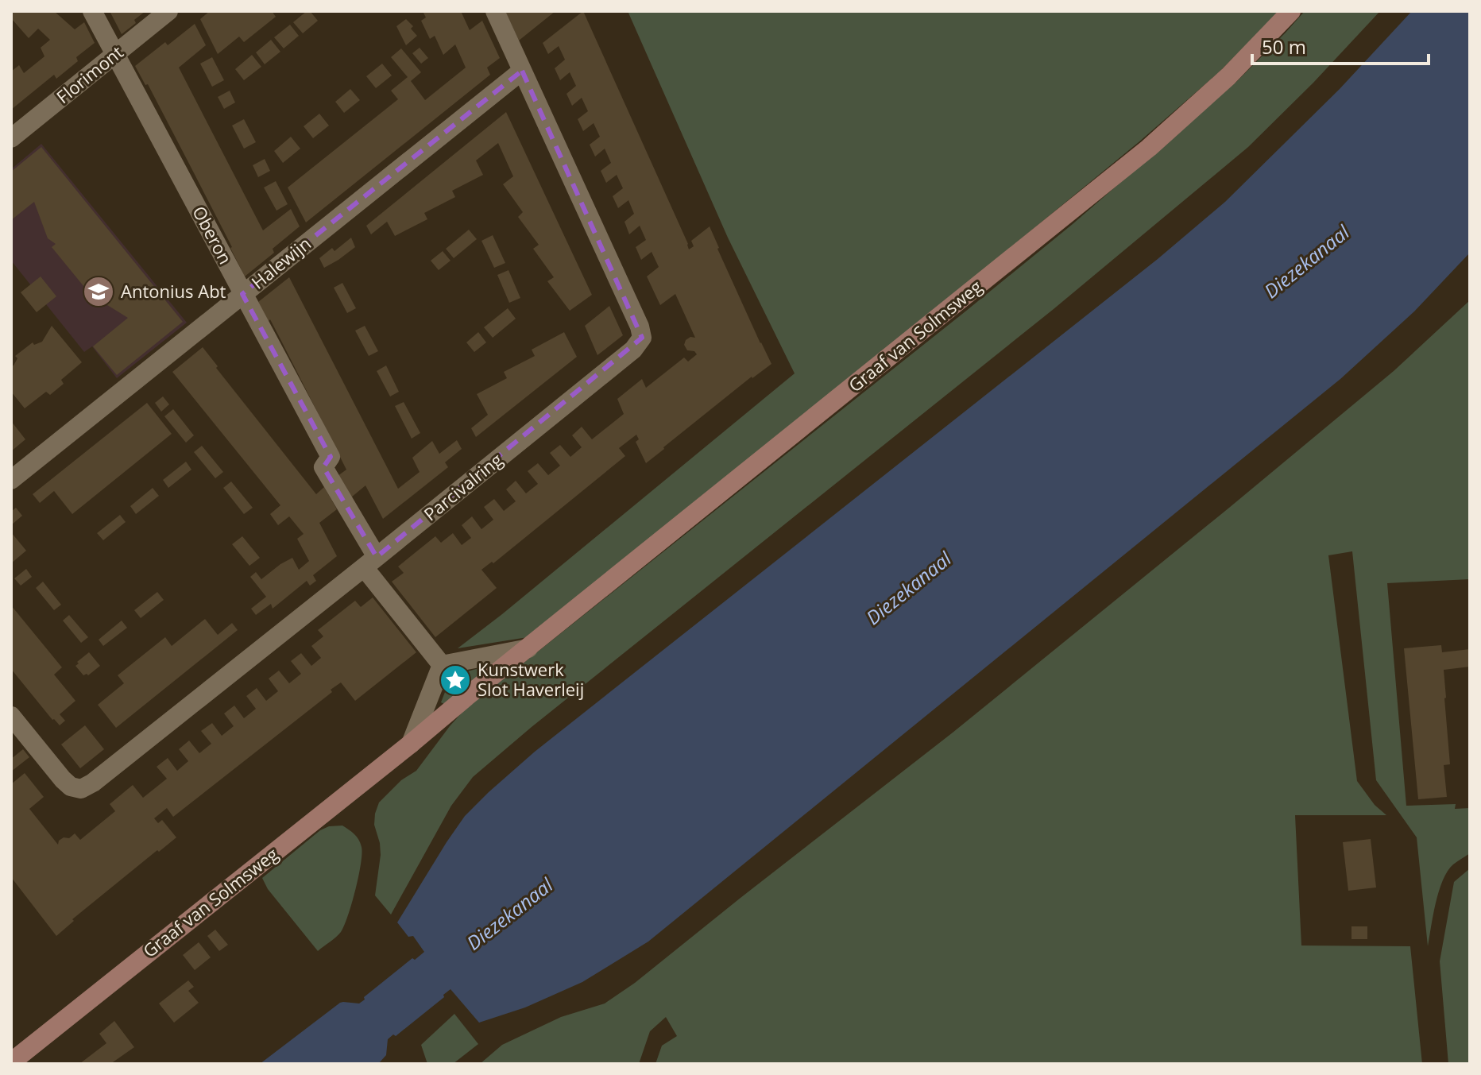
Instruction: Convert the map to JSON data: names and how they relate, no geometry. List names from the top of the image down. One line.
{"streets":{"street":["Florimont","Oberon","Halewijn","Graaf van Solmsweg","Parcivalring"]},"crossings":[["Florimont","Oberon"],["Oberon","Halewijn"],["Oberon","Parcivalring"],["Halewijn","Parcivalring"]],"water":["Diezekanaal"],"places":{"school or university":["Antonius Abt"],"place":["Kunstwerk Slot Haverleij"]},"scale_bar":"50 m"}
